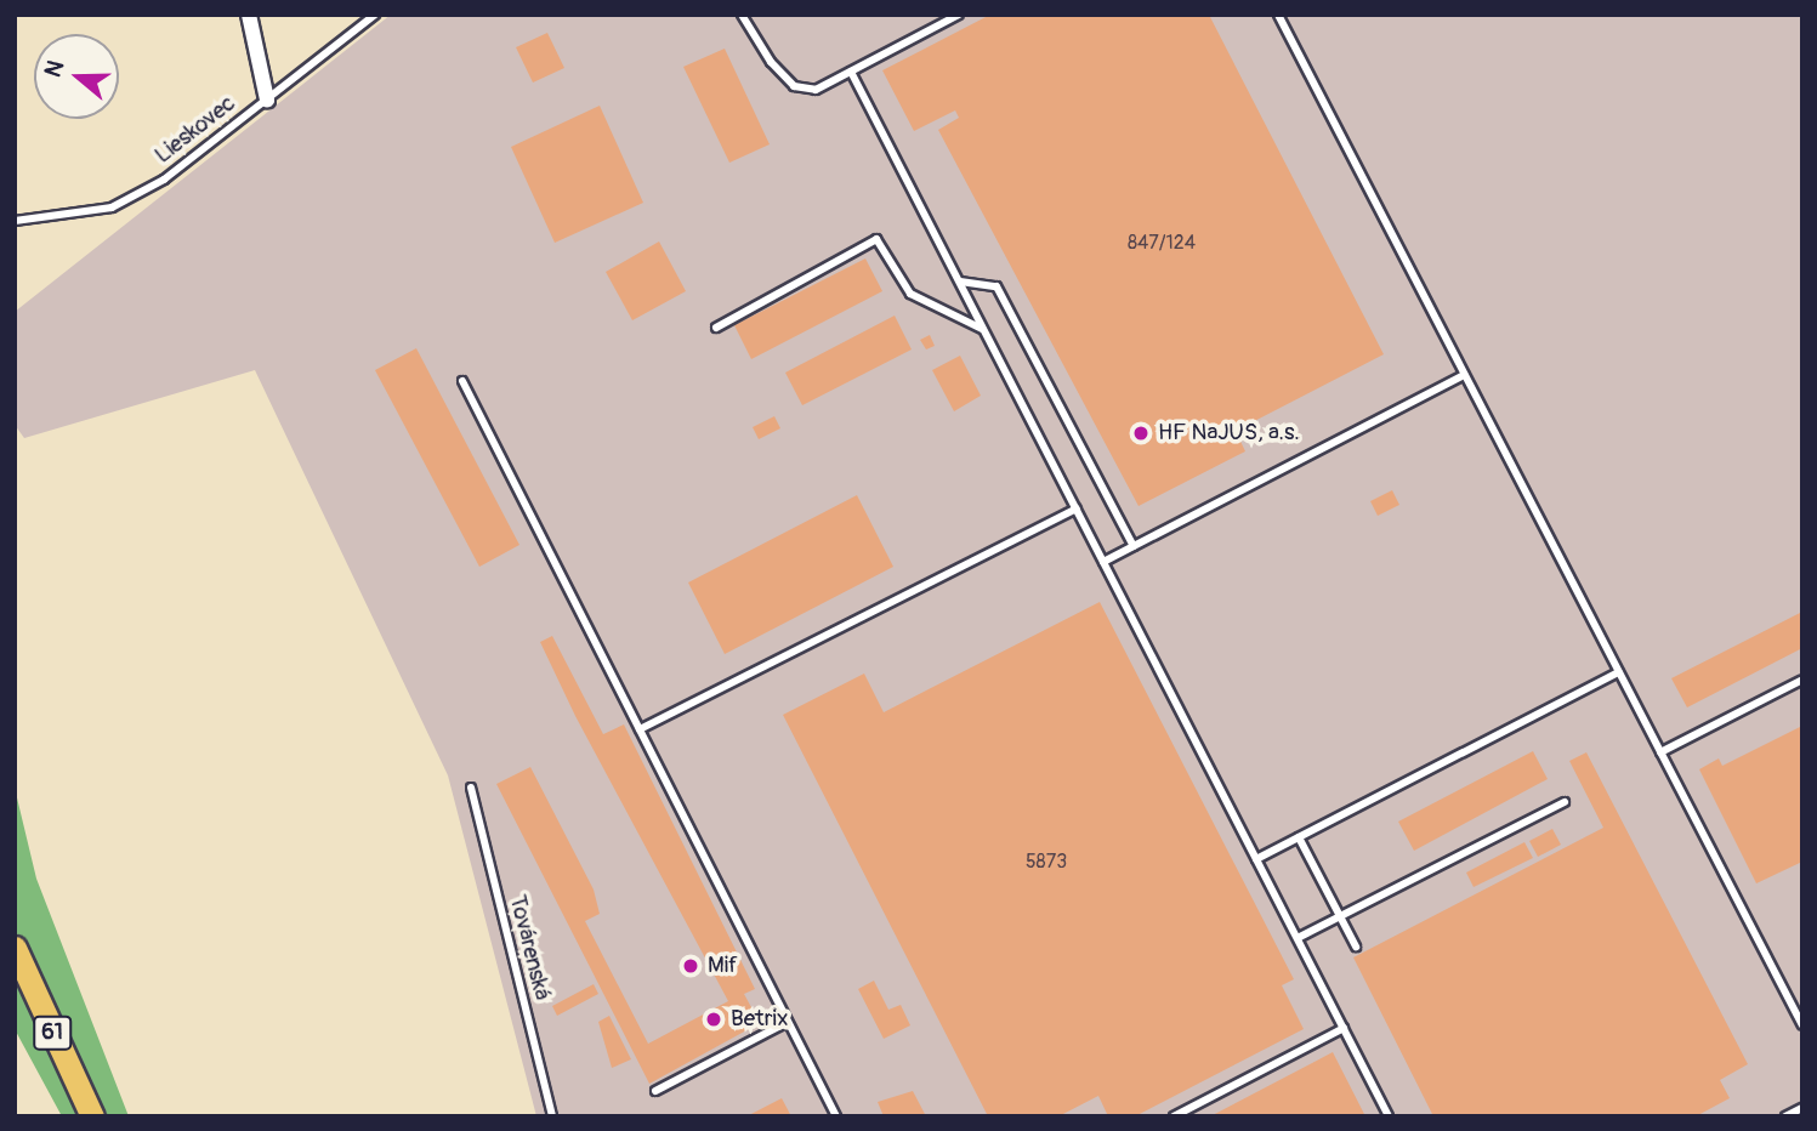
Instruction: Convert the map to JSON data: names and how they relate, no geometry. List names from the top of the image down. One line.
{"streets":{"main road":["61"],"lane":["Lieskovec","Továrenská"]},"places":["HF NaJUS, a.s.","Mif","Betrix"],"house_numbers":["847/124","5873"],"north":"left"}
